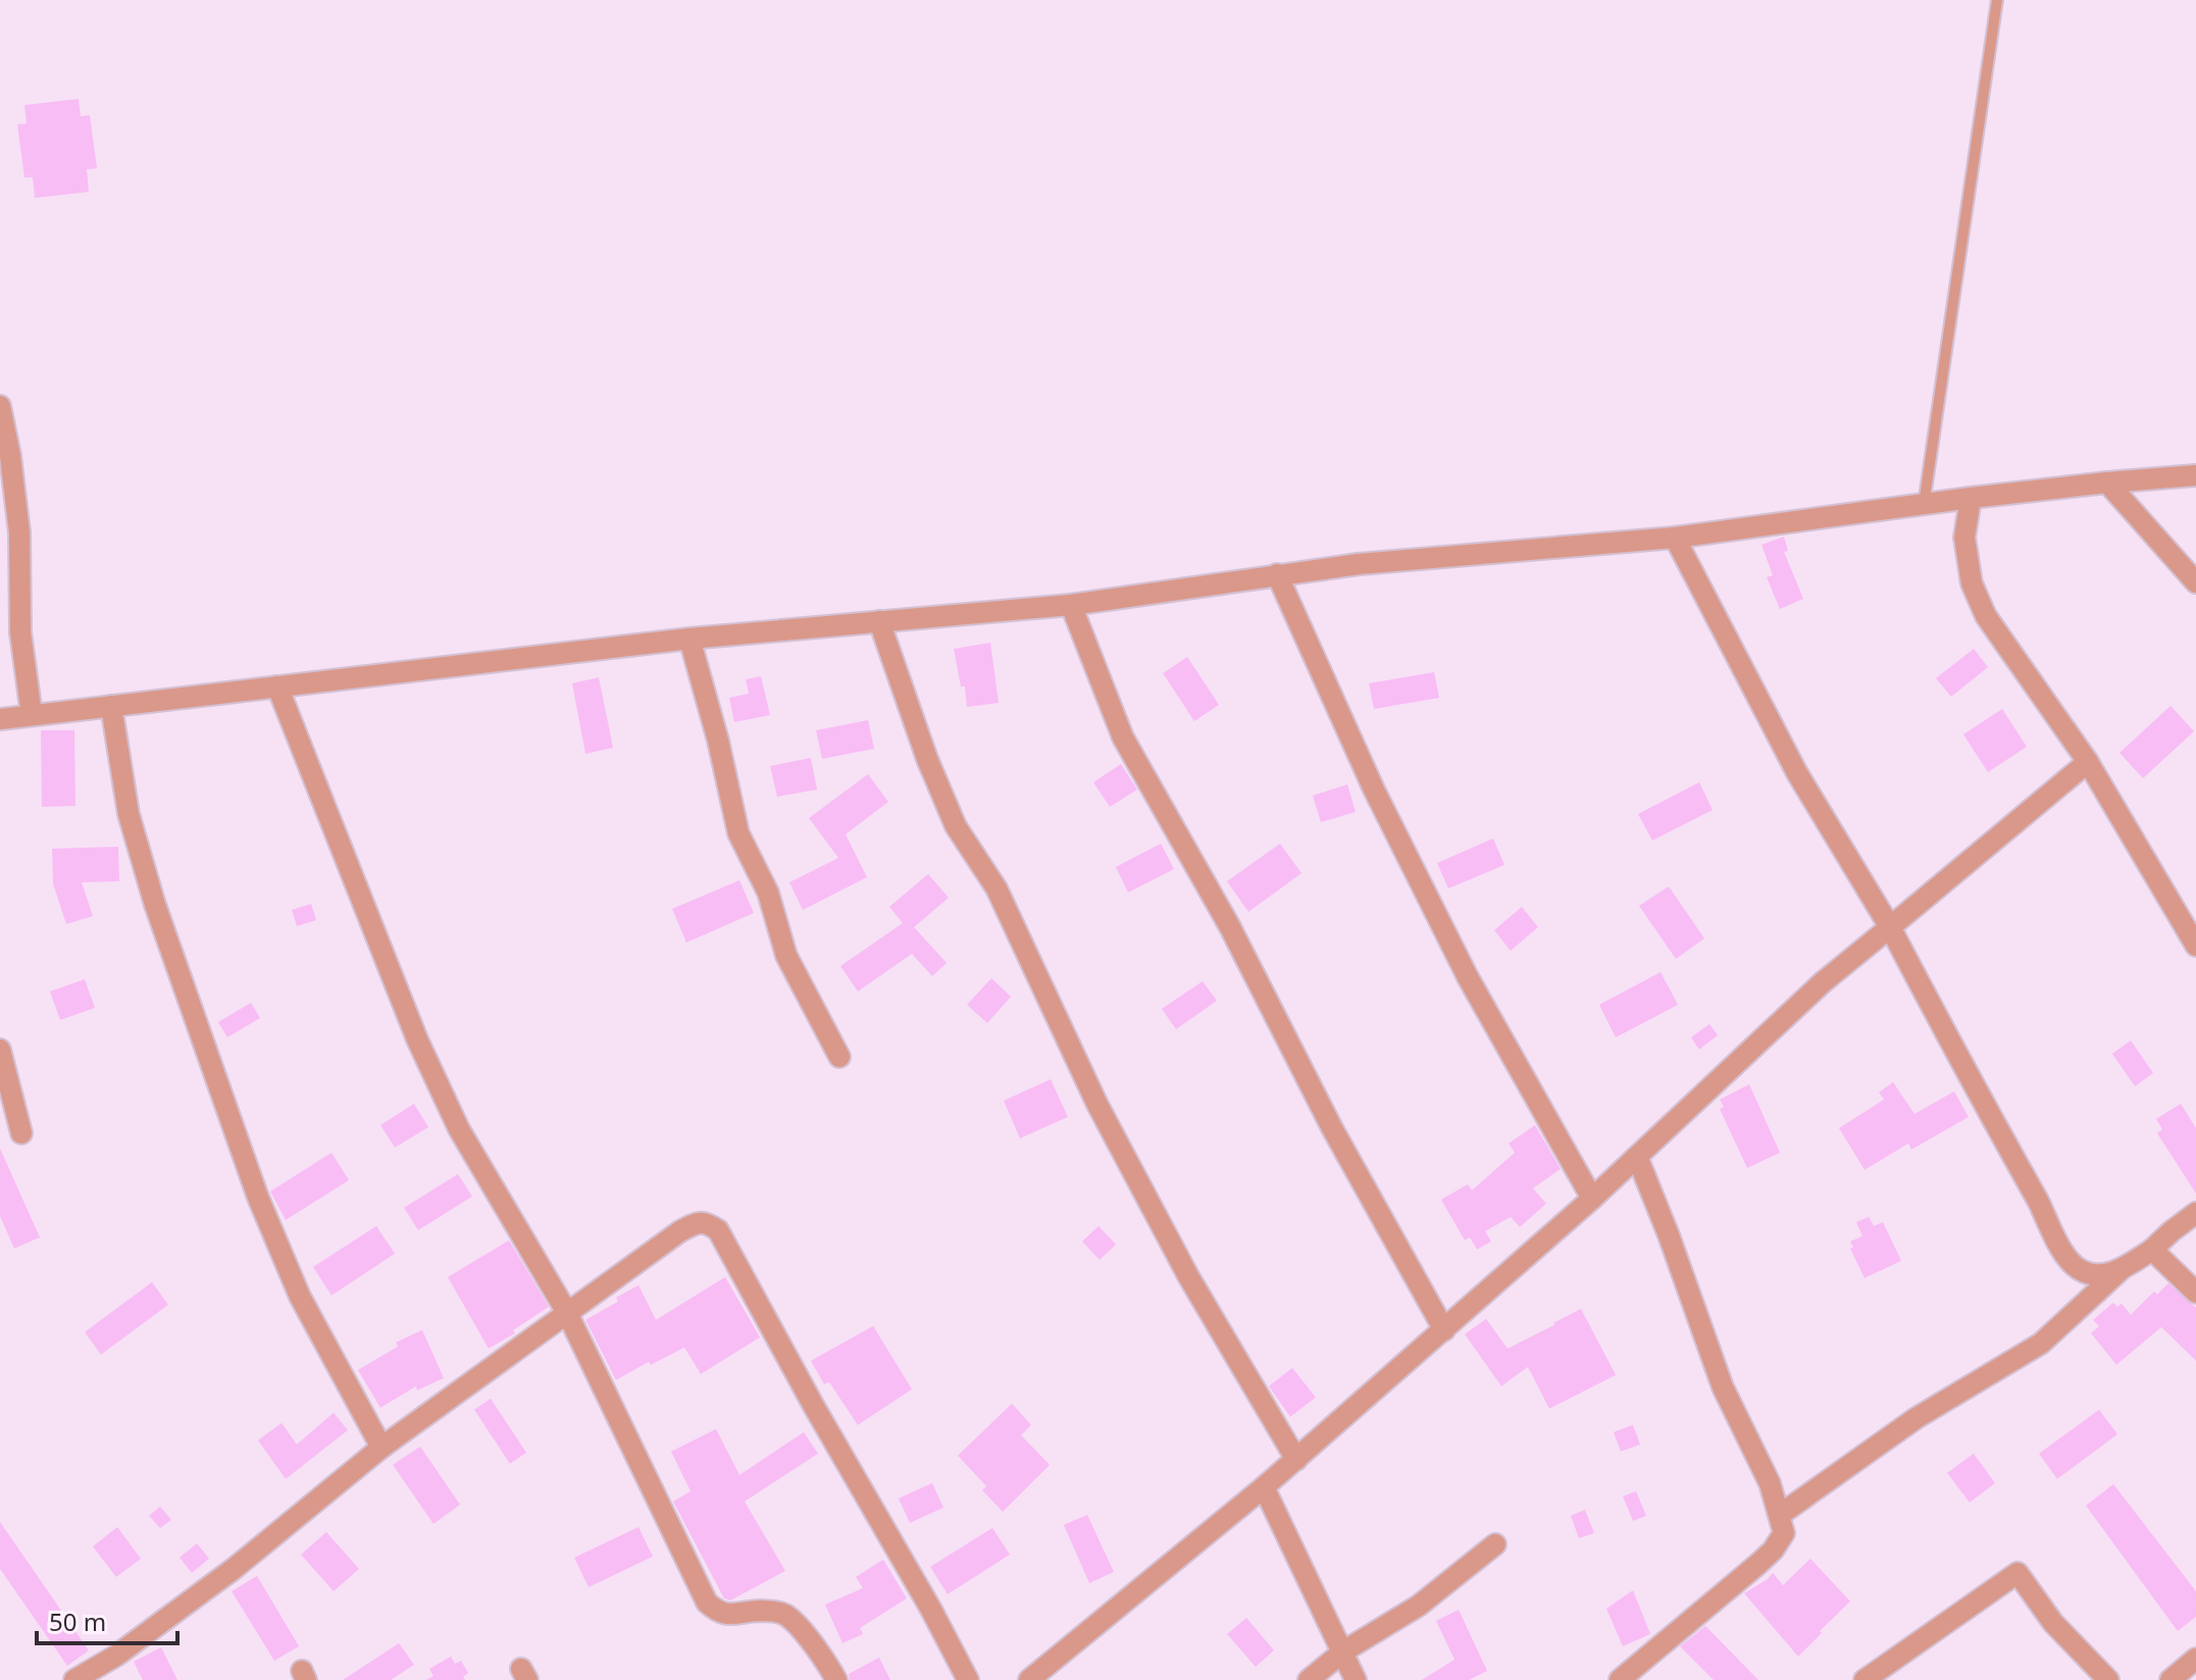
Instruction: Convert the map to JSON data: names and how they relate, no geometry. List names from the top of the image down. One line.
{"scale_bar":"50 m"}
